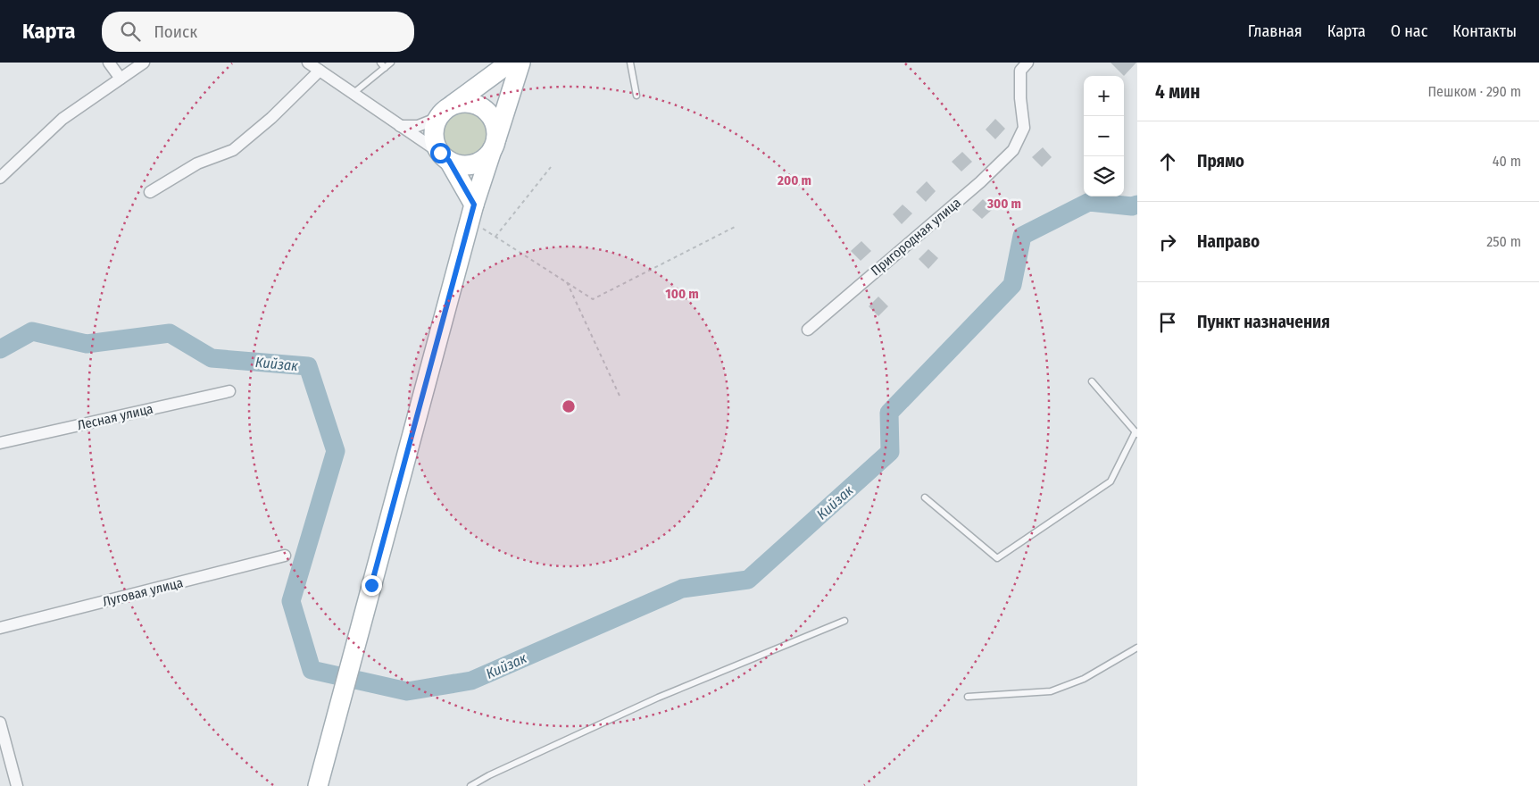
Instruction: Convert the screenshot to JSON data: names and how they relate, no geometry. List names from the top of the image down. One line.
{"streets":{"street":["Пригородная улица","Лесная улица","Луговая улица"]},"water":["Кийзак"],"page":{"header":"Карта","search":"Поиск","nav":["Главная","Карта","О нас","Контакты"],"heading":["4 мин","Пешком · 290 m"],"map_buttons":["+","−"],"list":[["Прямо","40 m"],["Направо","250 m"],"Пункт назначения"]},"rings":["200 m","300 m","100 m"]}
